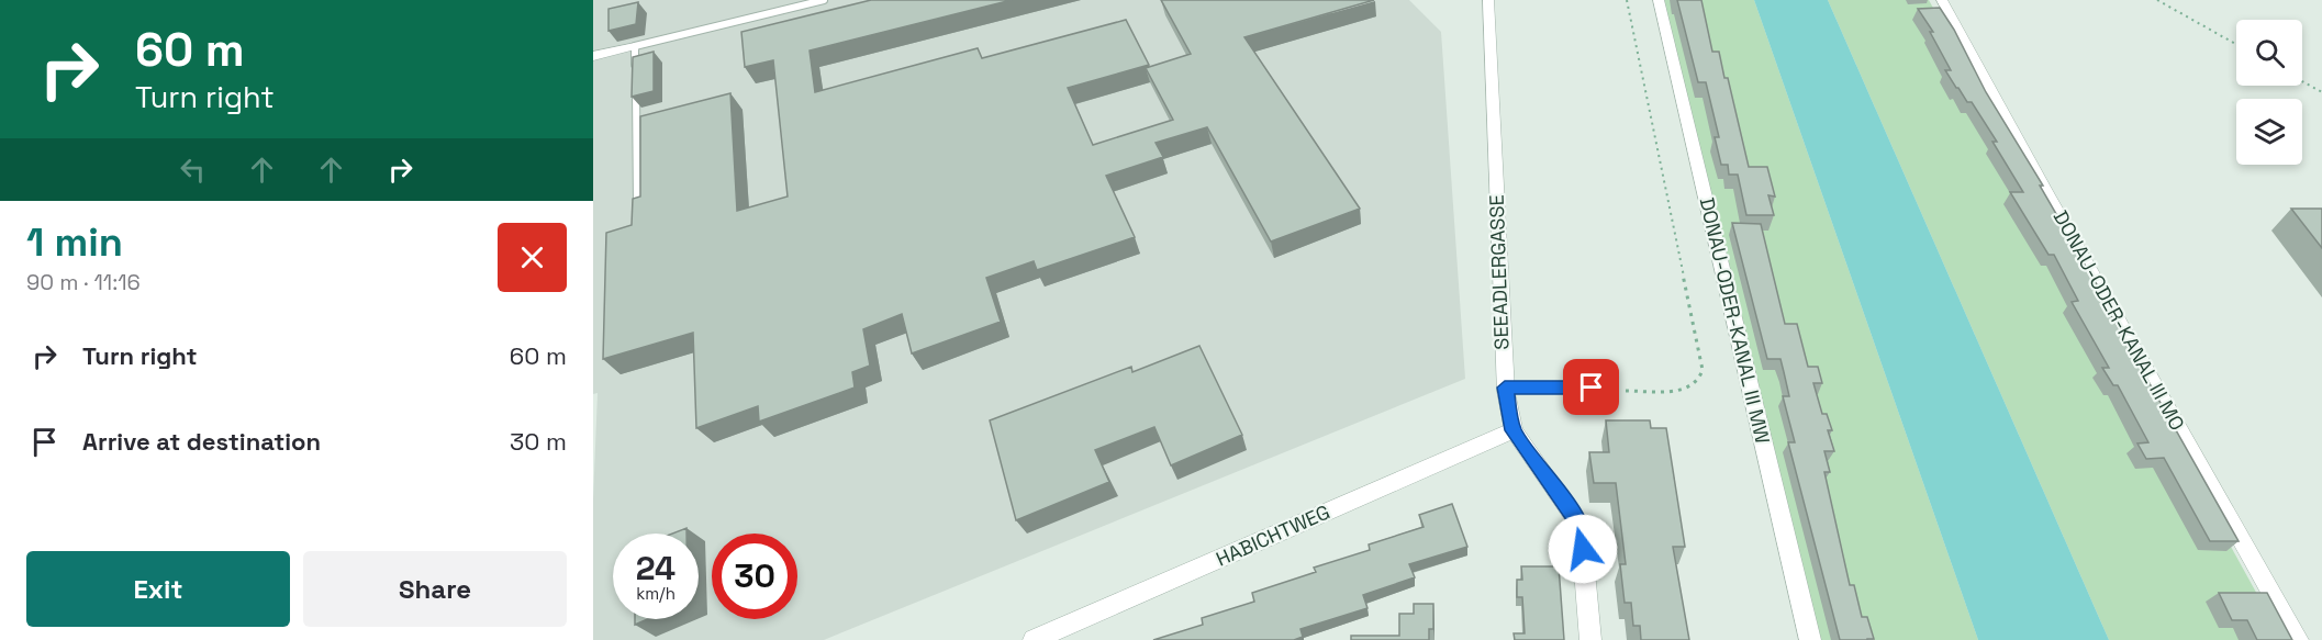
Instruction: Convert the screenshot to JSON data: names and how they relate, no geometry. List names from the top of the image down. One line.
{"streets":{"street":["SEEADLERGASSE","DONAU-ODER-KANAL III MW","DONAU-ODER-KANAL III MO","HABICHTWEG"]},"crossings":[["SEEADLERGASSE","HABICHTWEG"]],"page":{"turn":["60 m","Turn right"],"heading":["1 min","90 m · 11:16"],"list":[{"name":"Turn right","value":"60 m"},{"name":"Arrive at destination","value":"30 m"}],"speed":"24 km/h","limit":"30","buttons":["Exit","Share"]}}
